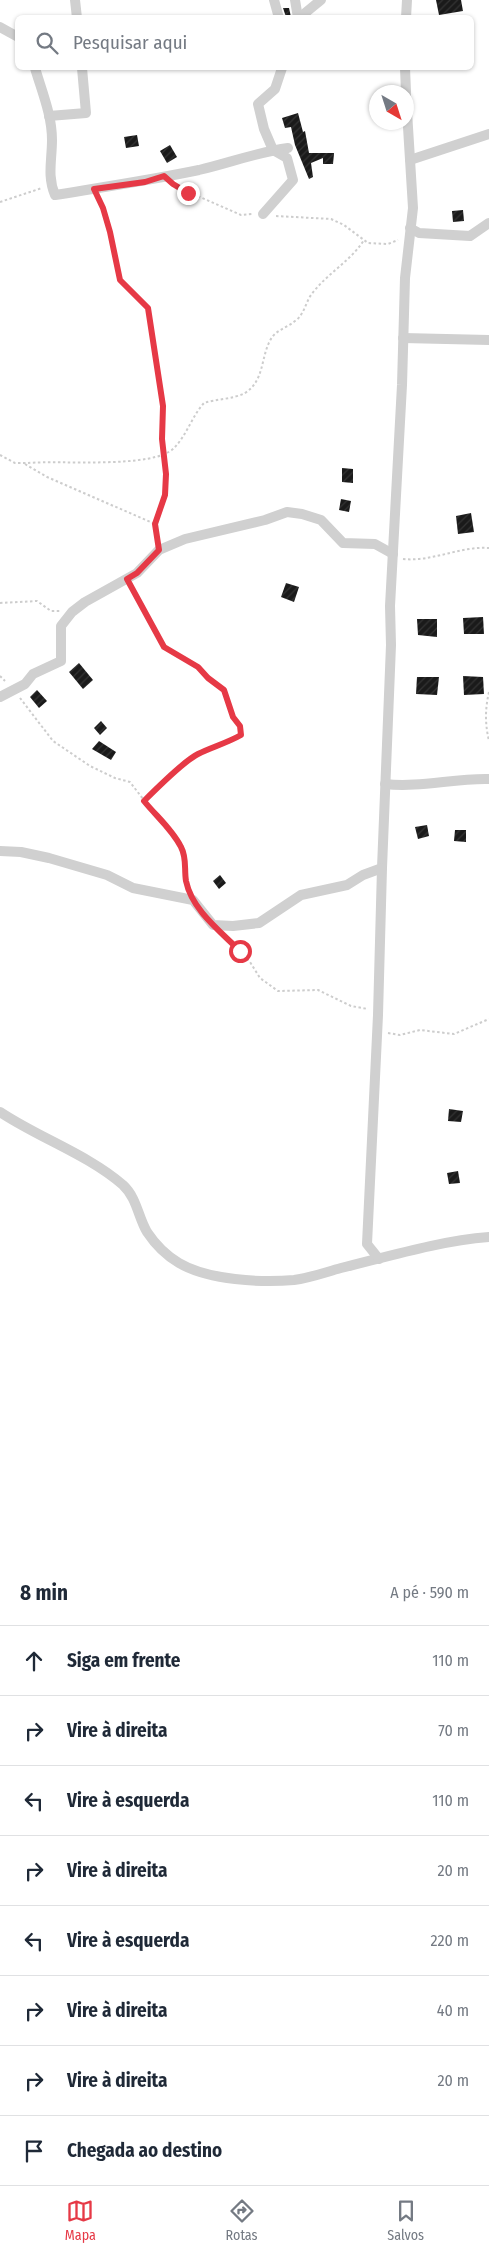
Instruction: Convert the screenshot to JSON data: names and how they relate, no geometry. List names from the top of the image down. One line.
{"north":"bottom right","page":{"search":"Pesquisar aqui","heading":["8 min","A pé · 590 m"],"list":[["Siga em frente","110 m"],["Vire à direita","70 m"],["Vire à esquerda","110 m"],["Vire à direita","20 m"],["Vire à esquerda","220 m"],["Vire à direita","40 m"],["Vire à direita","20 m"],"Chegada ao destino"],"nav":["Mapa","Rotas","Salvos"]}}
